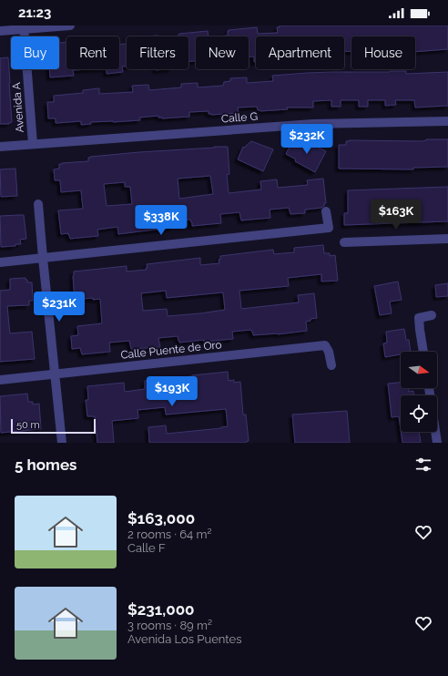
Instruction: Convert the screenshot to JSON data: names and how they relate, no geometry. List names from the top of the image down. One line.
{"streets":{"street":["Avenida A","Calle G","Calle Puente de Oro"]},"crossings":[["Avenida A","Calle G"]],"scale_bar":"50 m","north":"right","page":{"status":"21:23","chip":["Buy","Rent","Filters","New","Apartment","House"],"price":["$232K","$163K","$338K","$231K","$193K"],"scale":"50 m","heading":"5 homes","list":[{"name":"$163,000","note":"2 rooms · 64 m² · Calle F"},{"name":"$231,000","note":"3 rooms · 89 m² · Avenida Los Puentes"}]}}
